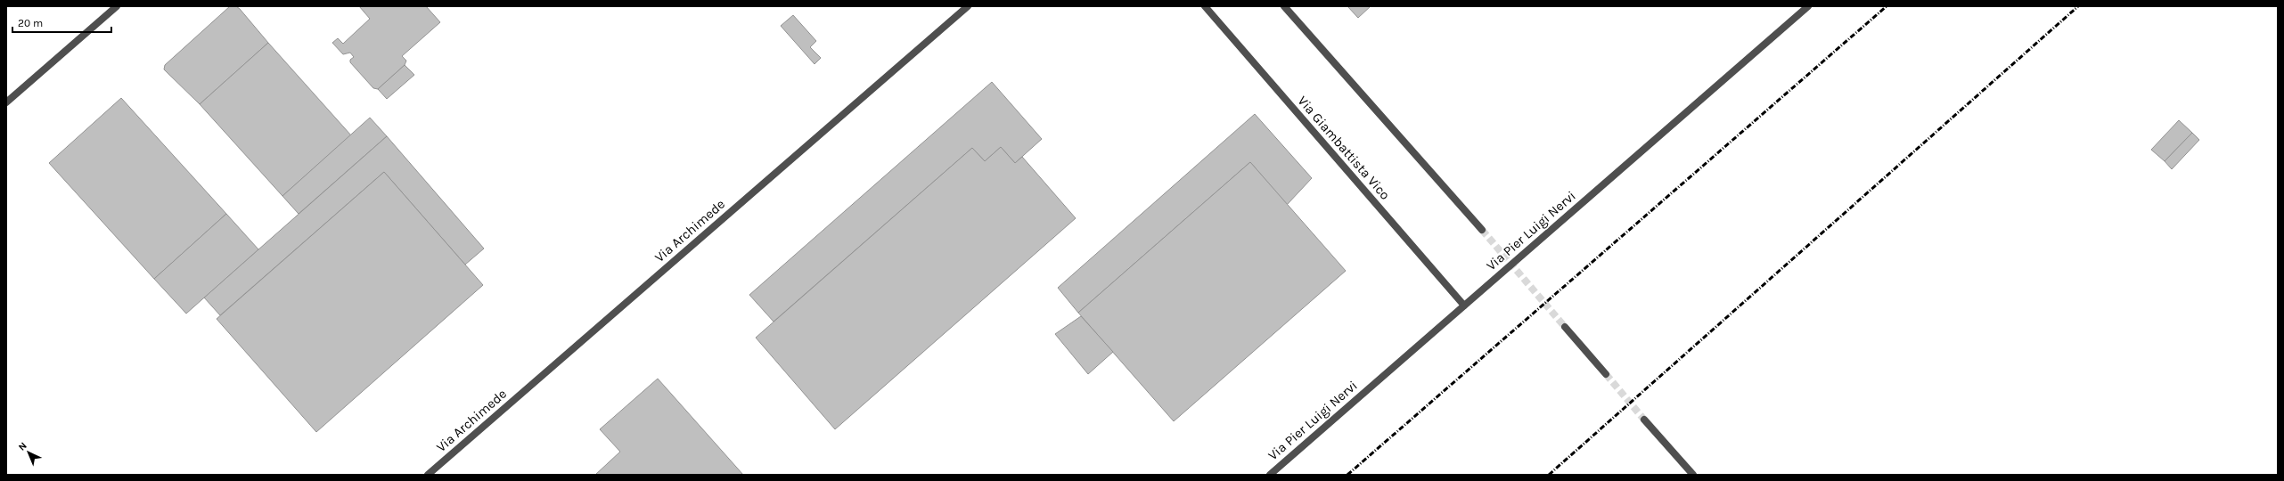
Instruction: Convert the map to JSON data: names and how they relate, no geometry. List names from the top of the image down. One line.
{"streets":{"street":["Via Giambattista Vico","Via Archimede","Via Pier Luigi Nervi"]},"crossings":[["Via Giambattista Vico","Via Pier Luigi Nervi"]],"scale_bar":"20 m","north":"top left"}
